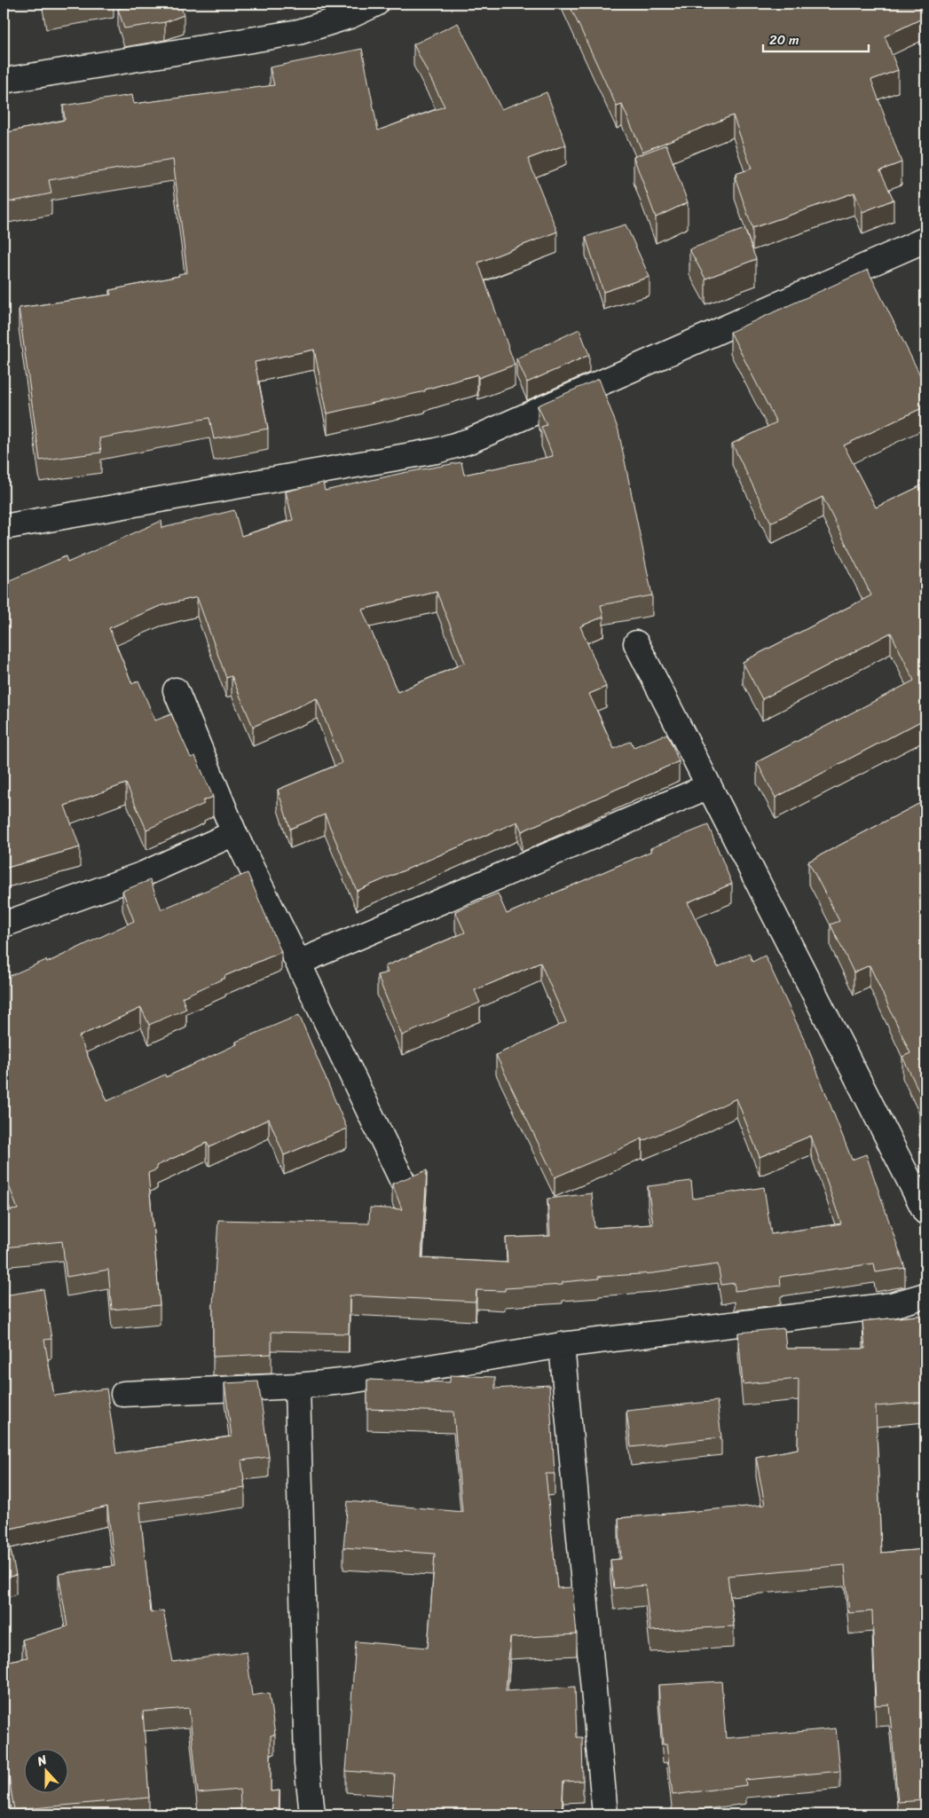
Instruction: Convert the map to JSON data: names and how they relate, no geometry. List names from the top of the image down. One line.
{"scale_bar":"20 m","north":"top"}
